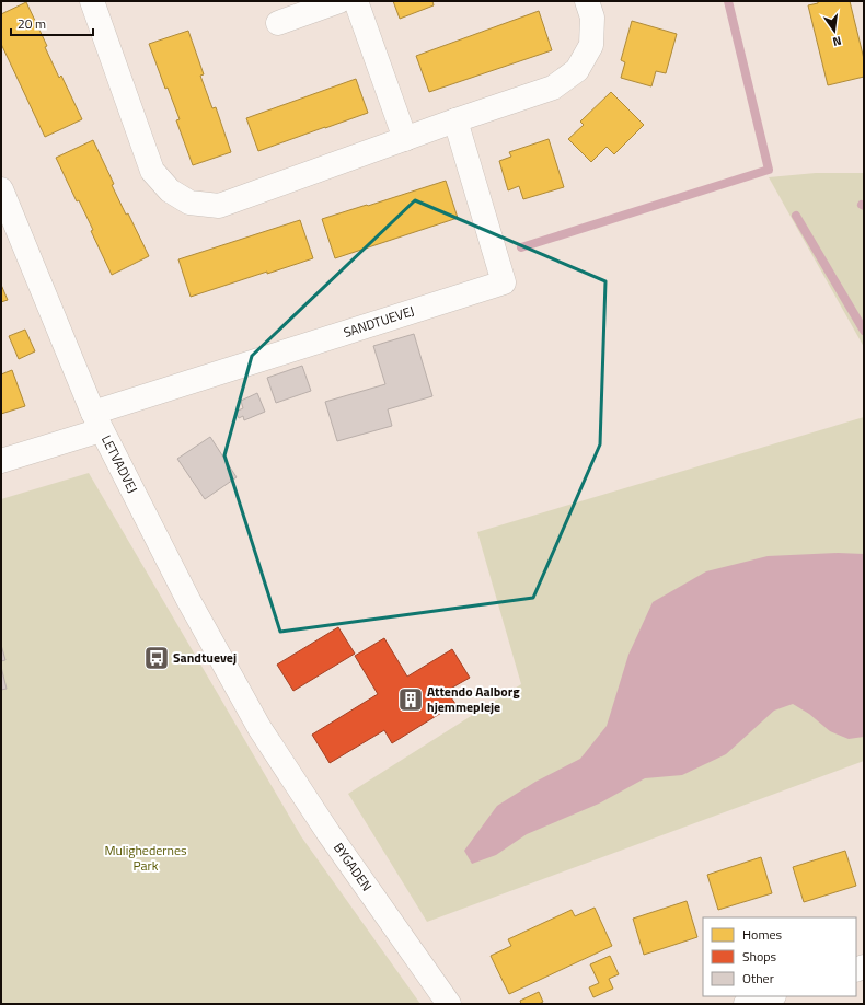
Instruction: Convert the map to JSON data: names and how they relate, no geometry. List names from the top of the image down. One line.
{"streets":{"street":["SANDTUEVEJ","LETVADVEJ","BYGADEN"]},"crossings":[["SANDTUEVEJ","LETVADVEJ"],["LETVADVEJ","BYGADEN"]],"parks":["Mulighedernes Park"],"places":{"bus stop":["Sandtuevej"],"building":["Attendo Aalborg hjemmepleje"]},"legend":["Homes","Shops","Other"],"scale_bar":"20 m","north":"bottom"}
